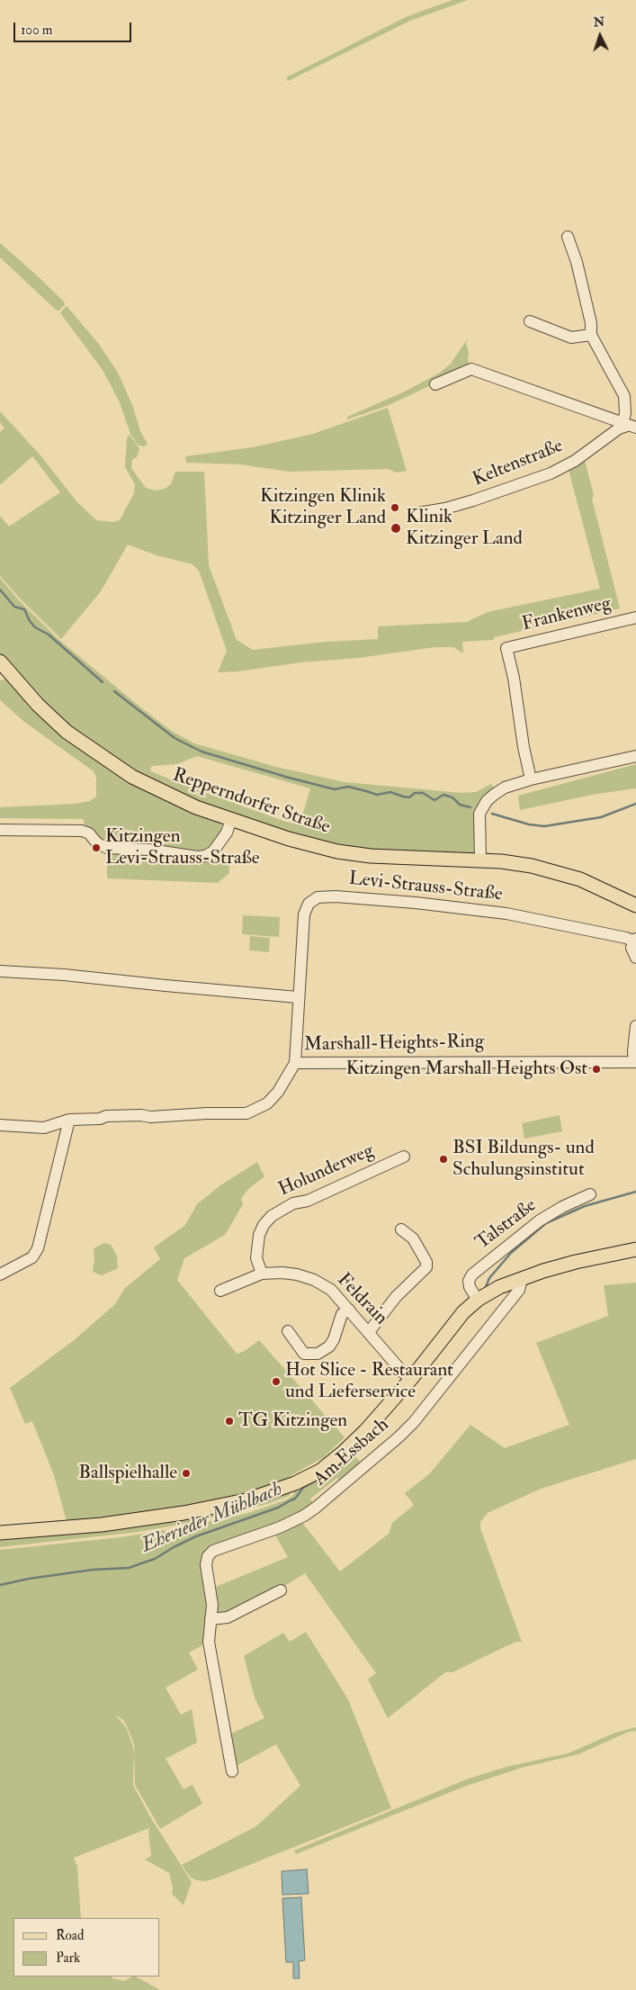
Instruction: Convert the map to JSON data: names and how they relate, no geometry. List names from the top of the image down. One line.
{"streets":{"main road":["Repperndorfer Straße"],"street":["Keltenstraße","Frankenweg","Levi-Strauss-Straße","Marshall-Heights-Ring","Holunderweg","Talstraße","Feldrain","Am Essbach"]},"crossings":[["Levi-Strauss-Straße","Marshall-Heights-Ring"],["Holunderweg","Feldrain"]],"water":["Eherieder Mühlbach"],"places":["Kitzingen Klinik Kitzinger Land","Klinik Kitzinger Land","Kitzingen Levi-Strauss-Straße","Kitzingen Marshall Heights Ost","BSI Bildungs- und Schulungsinstitut","Hot Slice - Restaurant und Lieferservice","TG Kitzingen","Ballspielhalle"],"legend":["Road","Park"],"scale_bar":"100 m","north":"top"}
